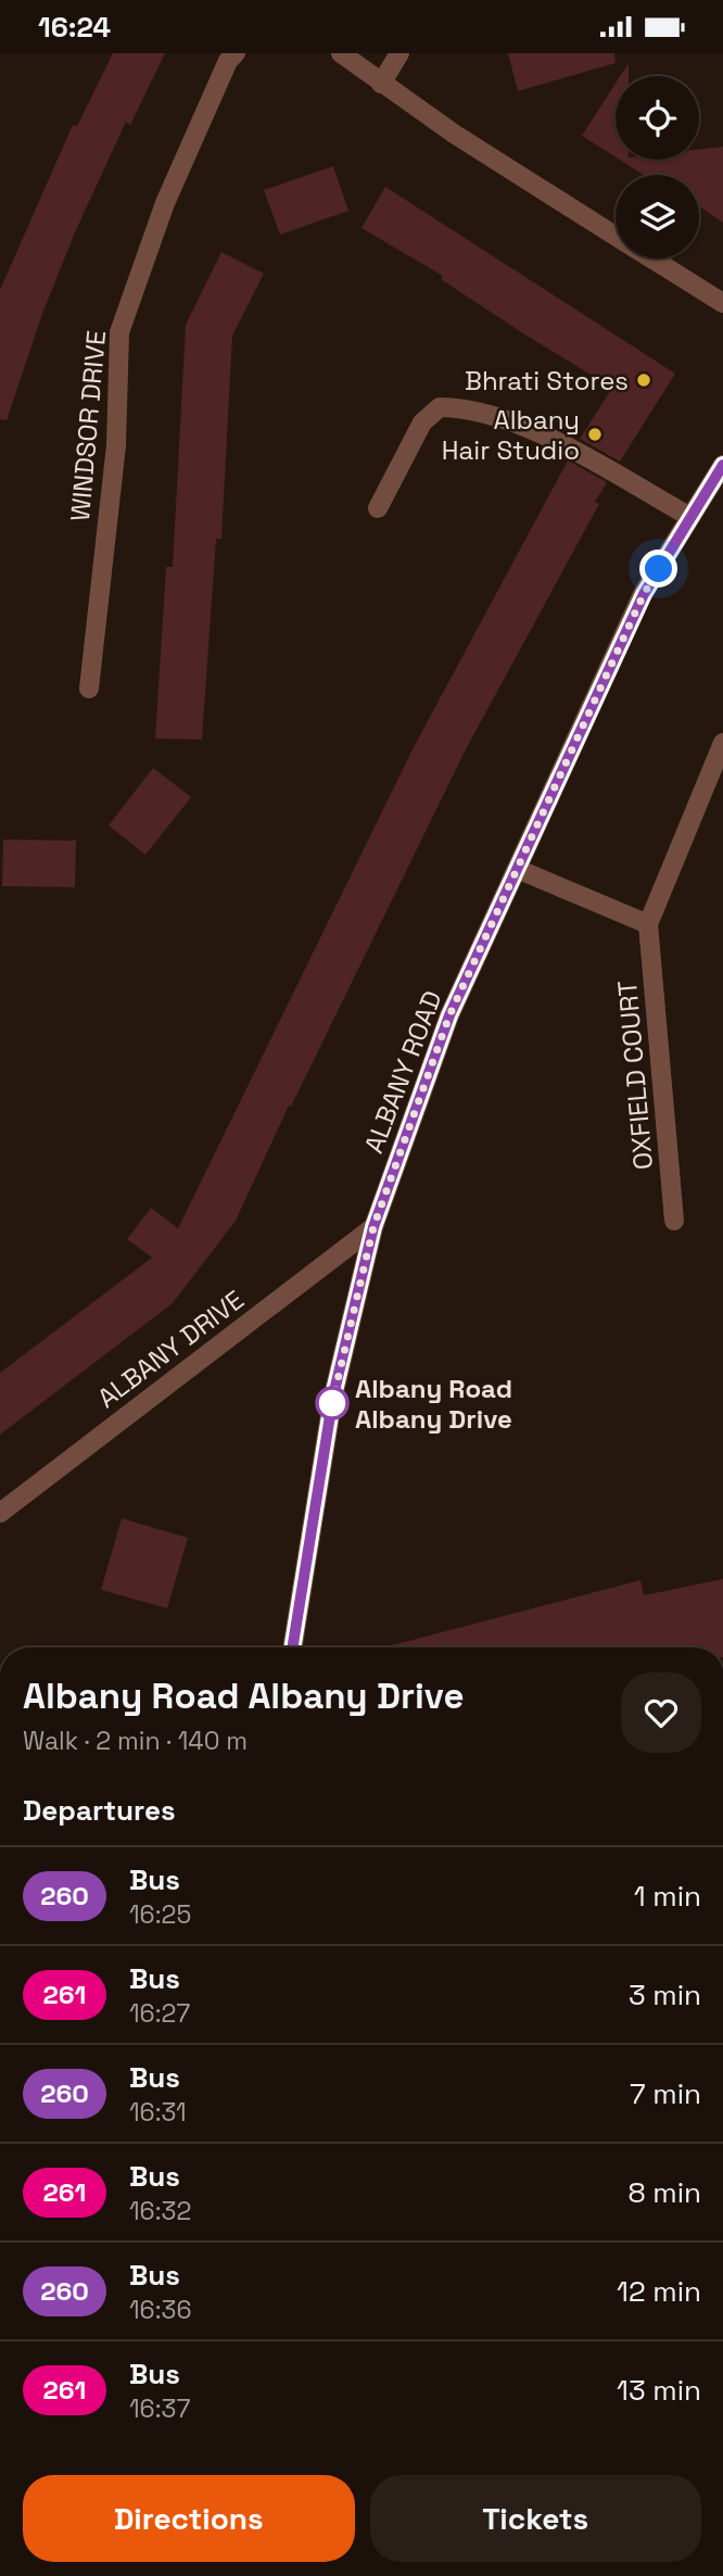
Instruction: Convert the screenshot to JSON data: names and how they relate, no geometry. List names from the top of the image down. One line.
{"streets":{"street":["WINDSOR DRIVE","ALBANY ROAD","OXFIELD COURT","ALBANY DRIVE"]},"crossings":[["ALBANY ROAD","ALBANY DRIVE"]],"places":["Bhrati Stores","Albany Hair Studio","Albany Road Albany Drive"],"lines":["bus line 260"],"page":{"status":"16:24","heading":[["Albany Road Albany Drive","Walk · 2 min · 140 m"],"Departures"],"list":[{"mark":"260","name":"Bus","note":"16:25","value":"1 min"},{"mark":"261","name":"Bus","note":"16:27","value":"3 min"},{"mark":"260","name":"Bus","note":"16:31","value":"7 min"},{"mark":"261","name":"Bus","note":"16:32","value":"8 min"},{"mark":"260","name":"Bus","note":"16:36","value":"12 min"},{"mark":"261","name":"Bus","note":"16:37","value":"13 min"}],"buttons":["Directions","Tickets"]}}
